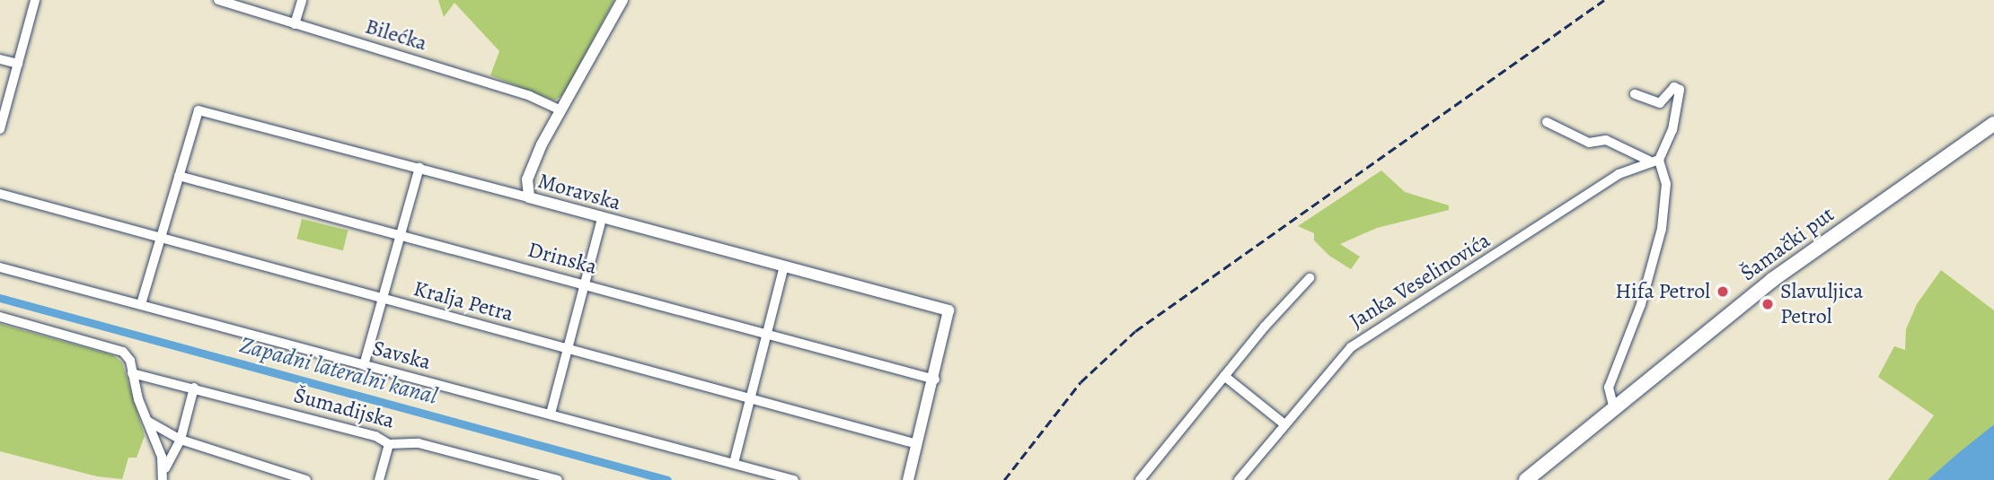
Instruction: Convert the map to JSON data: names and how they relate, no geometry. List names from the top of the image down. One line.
{"streets":{"main road":["Šamački put"],"street":["Bilećka","Moravska","Drinska","Janka Veselinovića","Kralja Petra","Savska","Šumadijska"]},"crossings":[["Moravska","Drinska"]],"water":["Zapadni lateralni kanal"],"places":["Hifa Petrol","Slavuljica Petrol"]}
